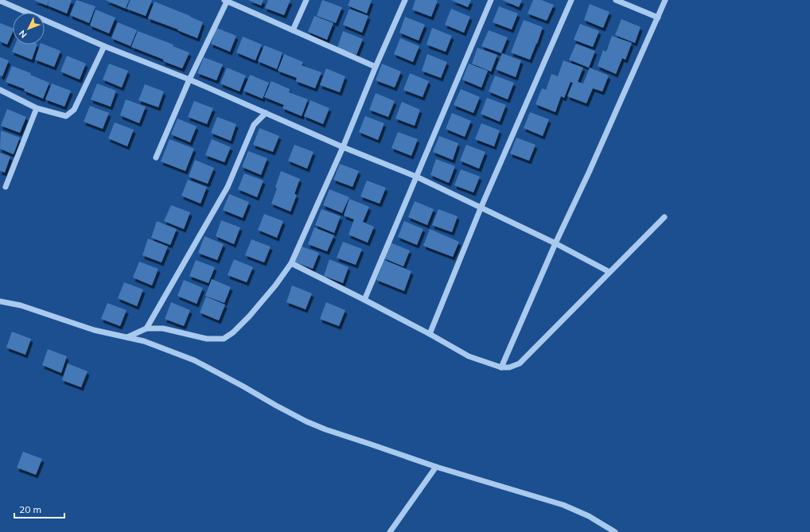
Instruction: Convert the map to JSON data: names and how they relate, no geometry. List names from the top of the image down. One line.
{"scale_bar":"20 m","north":"bottom left"}
